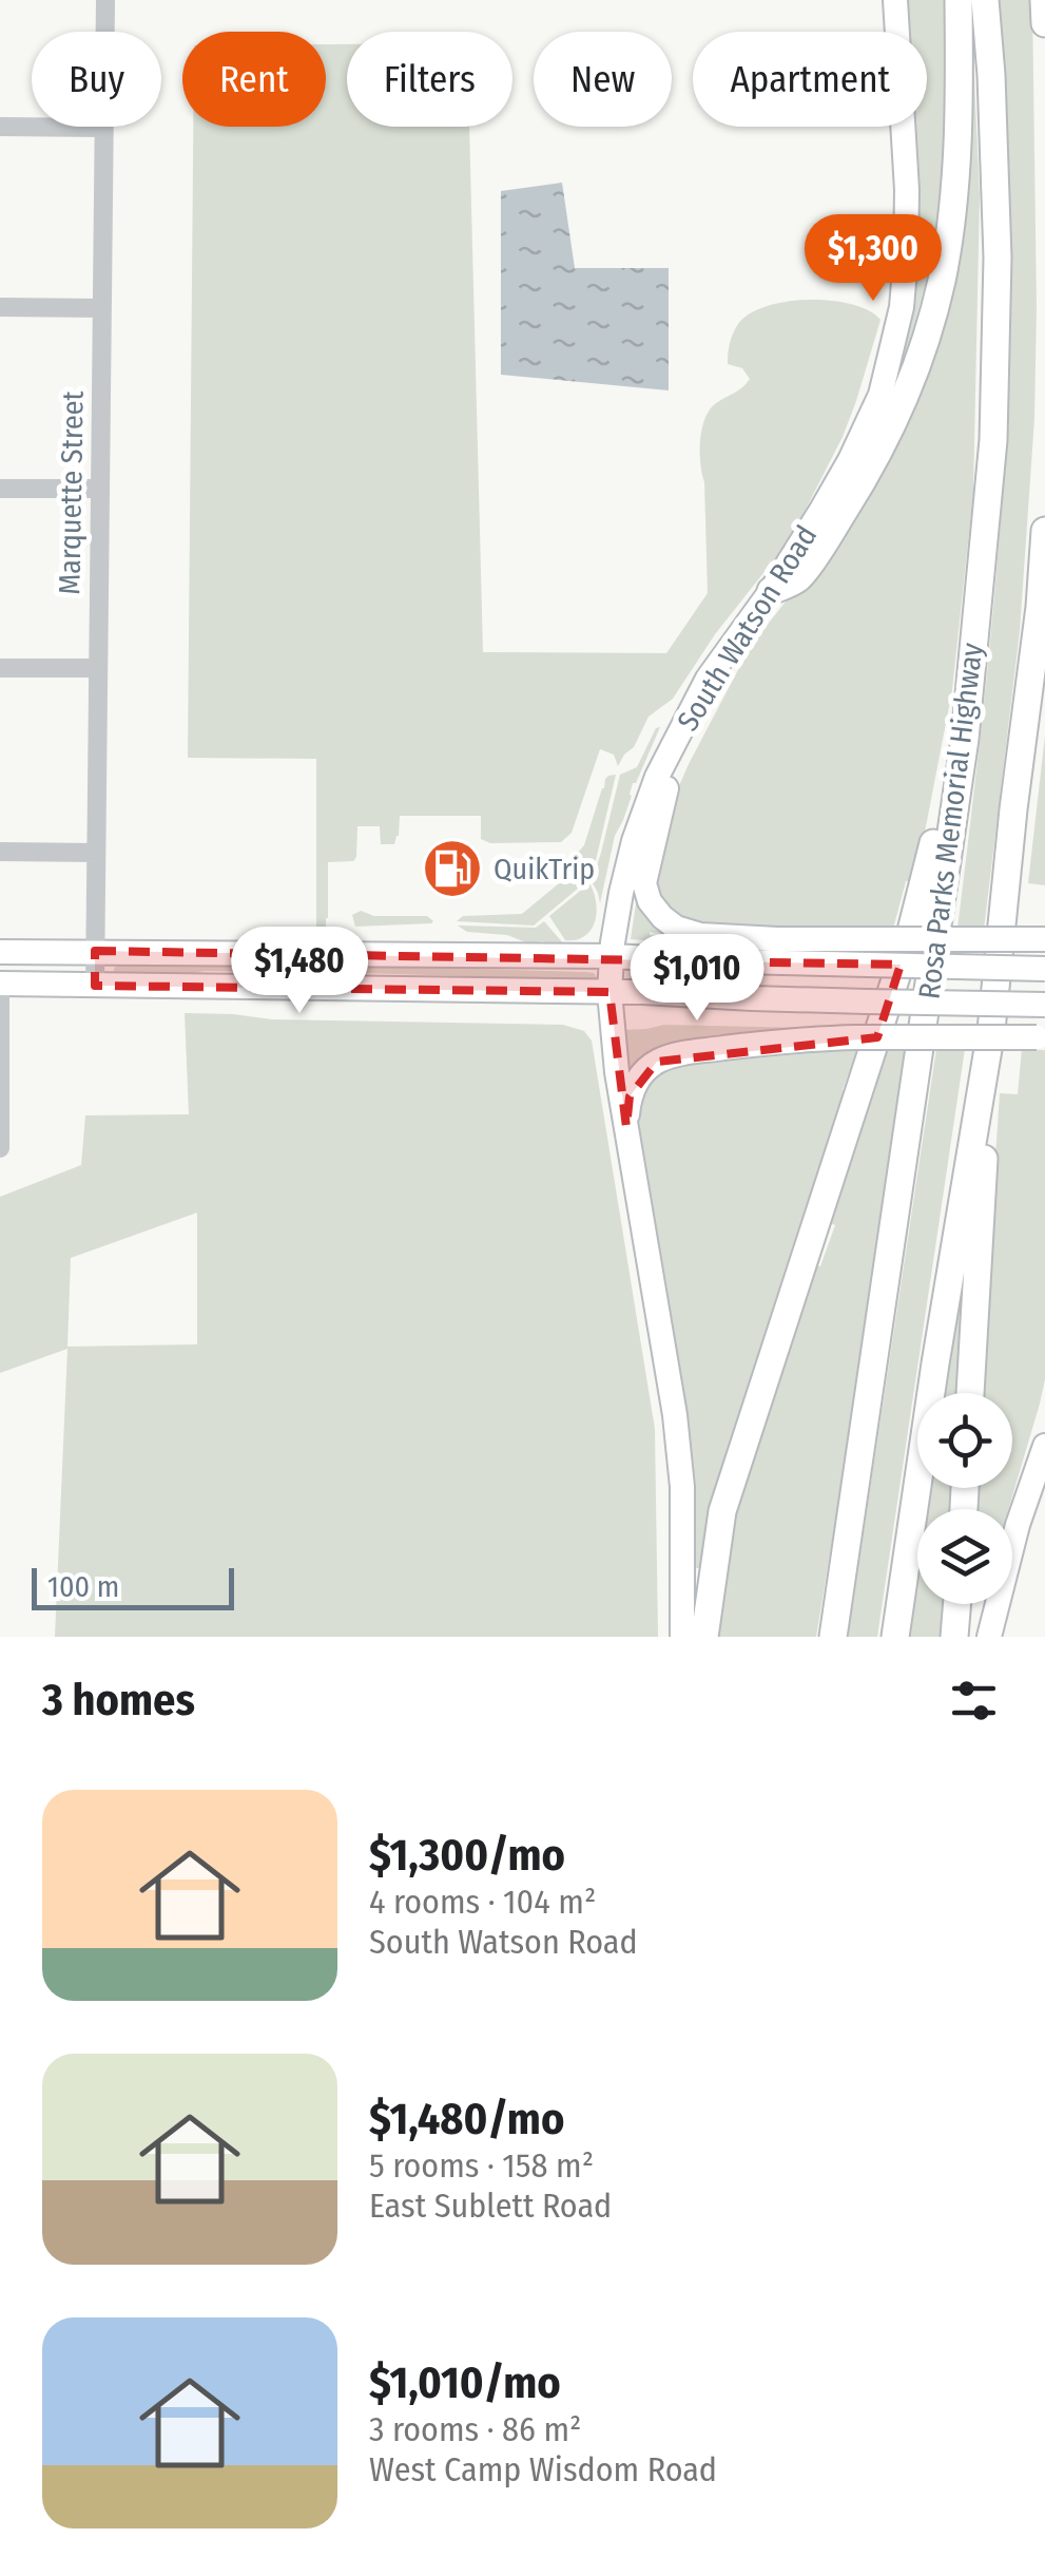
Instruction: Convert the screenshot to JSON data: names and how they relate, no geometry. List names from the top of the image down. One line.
{"streets":{"highway":["Rosa Parks Memorial Highway"],"main road":["South Watson Road"],"street":["Marquette Street"]},"places":{"fuel station":["QuikTrip"]},"scale_bar":"100 m","page":{"chip":["Buy","Rent","Filters","New","Apartment"],"price":["$1,300","$1,480","$1,010"],"scale":"100 m","heading":"3 homes","list":[{"name":"$1,300/mo","note":"4 rooms · 104 m² · South Watson Road"},{"name":"$1,480/mo","note":"5 rooms · 158 m² · East Sublett Road"},{"name":"$1,010/mo","note":"3 rooms · 86 m² · West Camp Wisdom Road"}]}}
